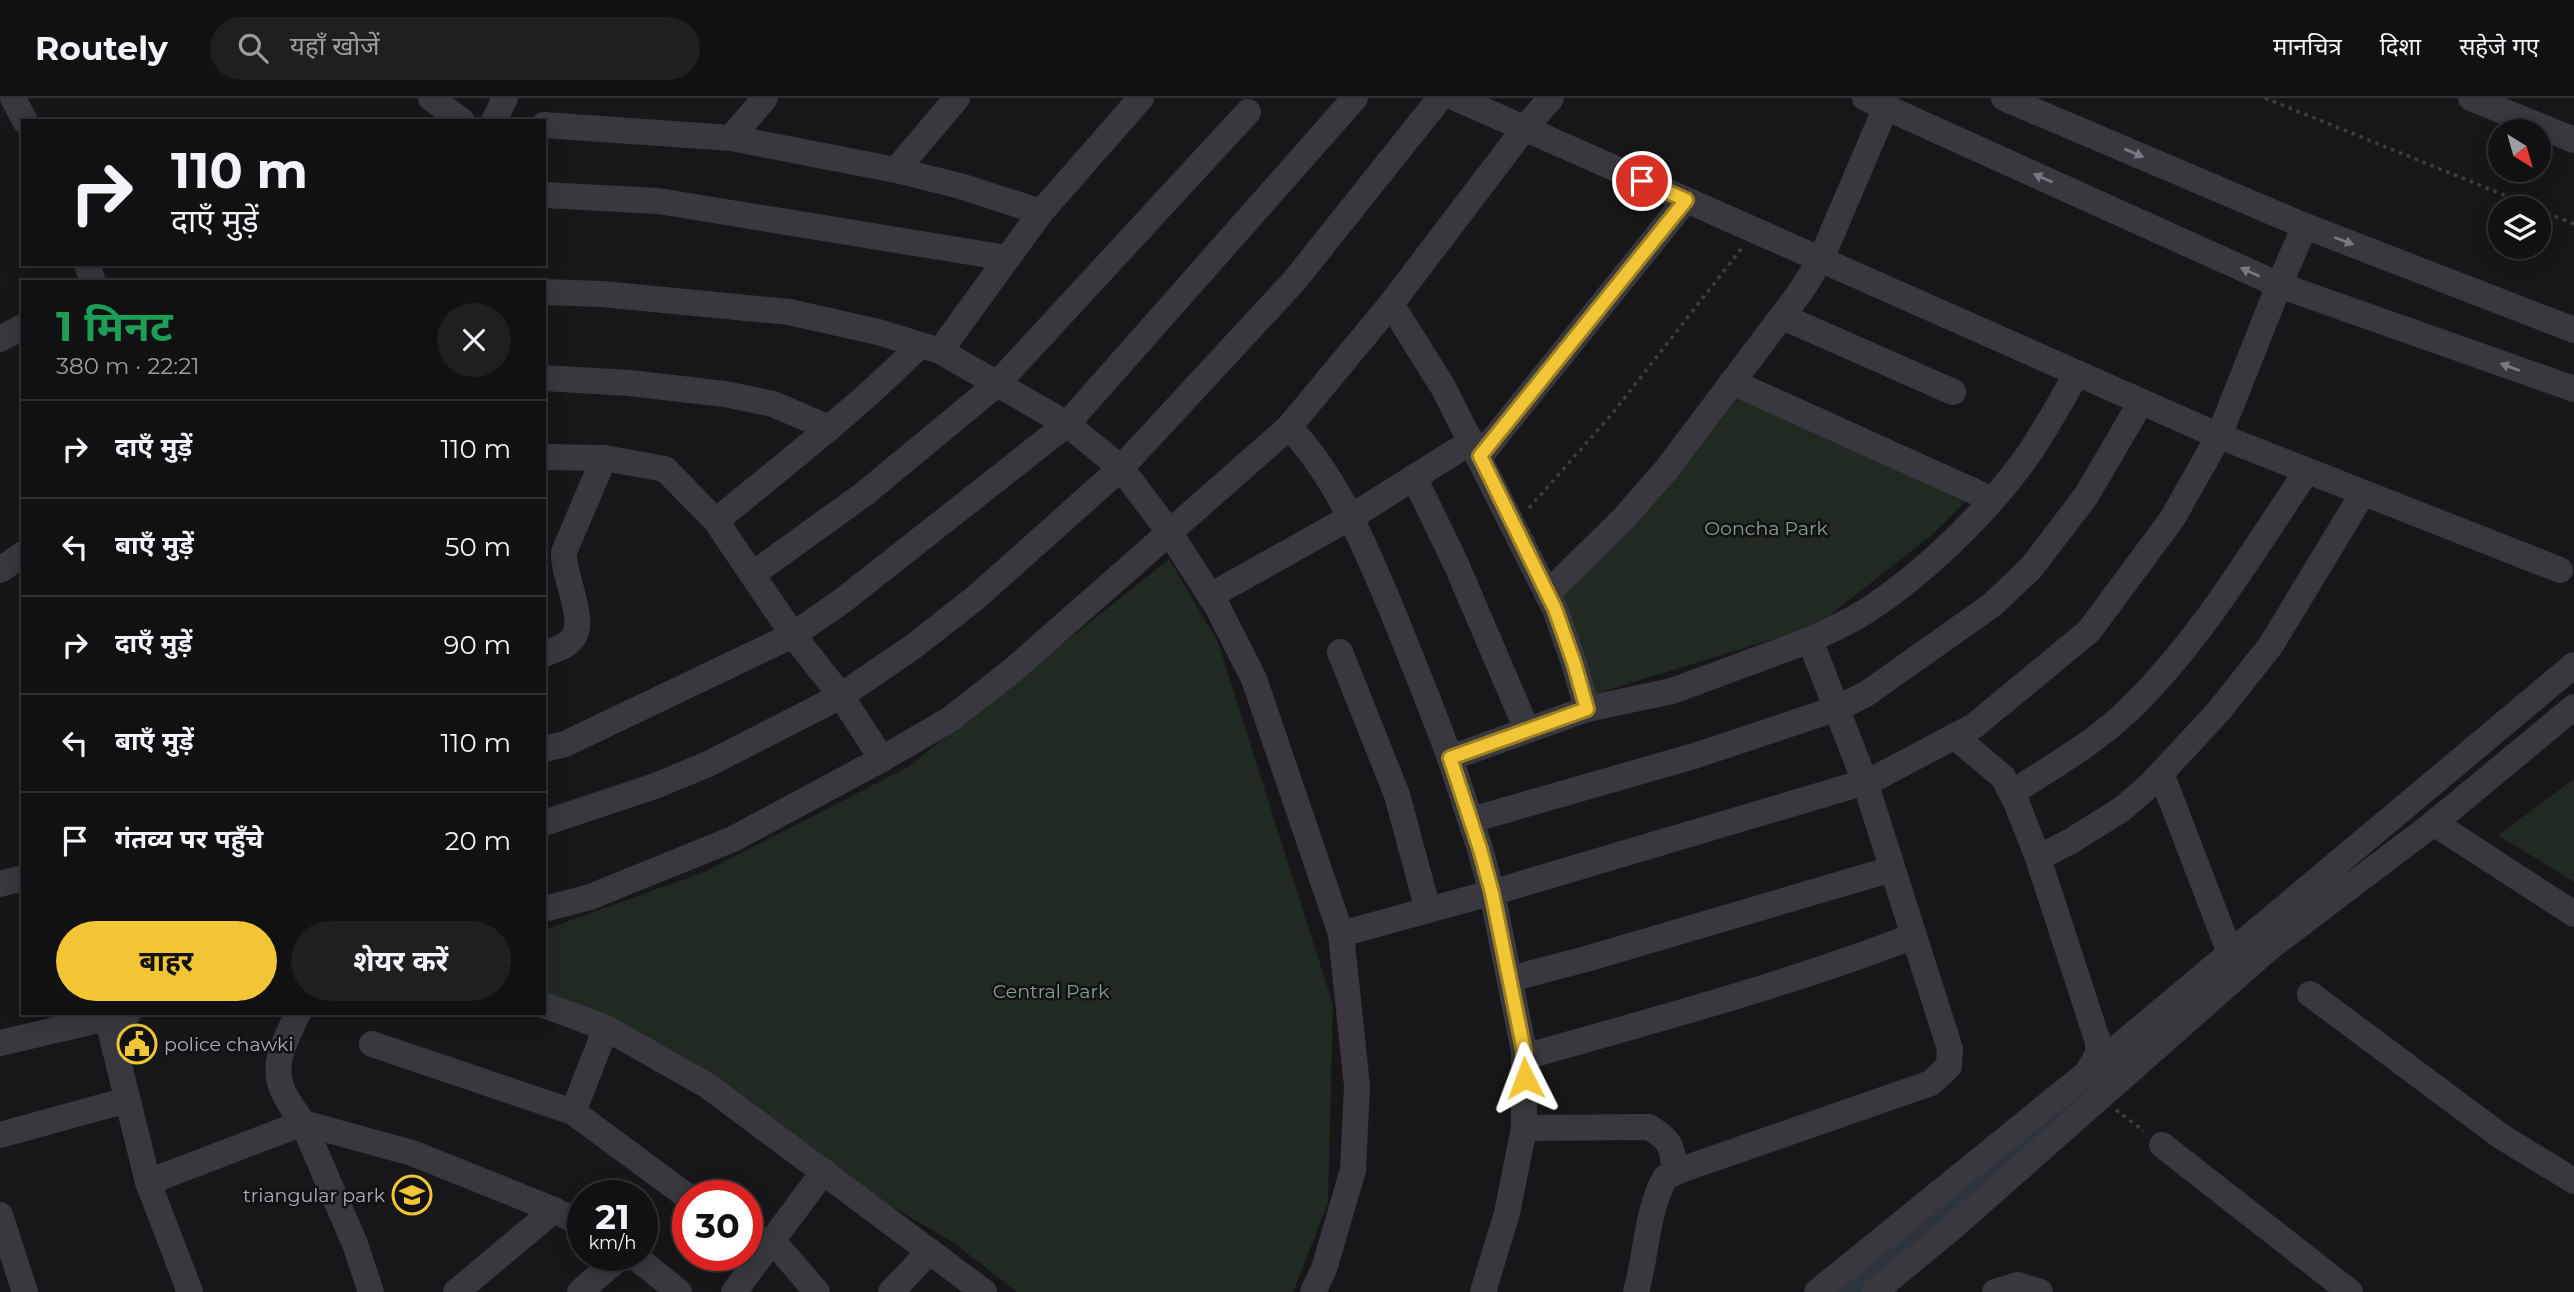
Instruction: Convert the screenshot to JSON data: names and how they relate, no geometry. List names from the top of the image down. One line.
{"parks":["Ooncha Park","Central Park"],"places":{"public building":["police chawki"],"school or university":["triangular park"]},"north":"bottom right","page":{"header":"Routely","search":"यहाँ खोजें","nav":["मानचित्र","दिशा","सहेजे गए"],"turn":["110 m","दाएँ मुड़ें"],"heading":["1 मिनट","380 m · 22:21"],"list":[{"name":"दाएँ मुड़ें","value":"110 m"},{"name":"बाएँ मुड़ें","value":"50 m"},{"name":"दाएँ मुड़ें","value":"90 m"},{"name":"बाएँ मुड़ें","value":"110 m"},{"name":"गंतव्य पर पहुँचे","value":"20 m"}],"buttons":["बाहर","शेयर करें"],"speed":"21 km/h","limit":"30"}}
